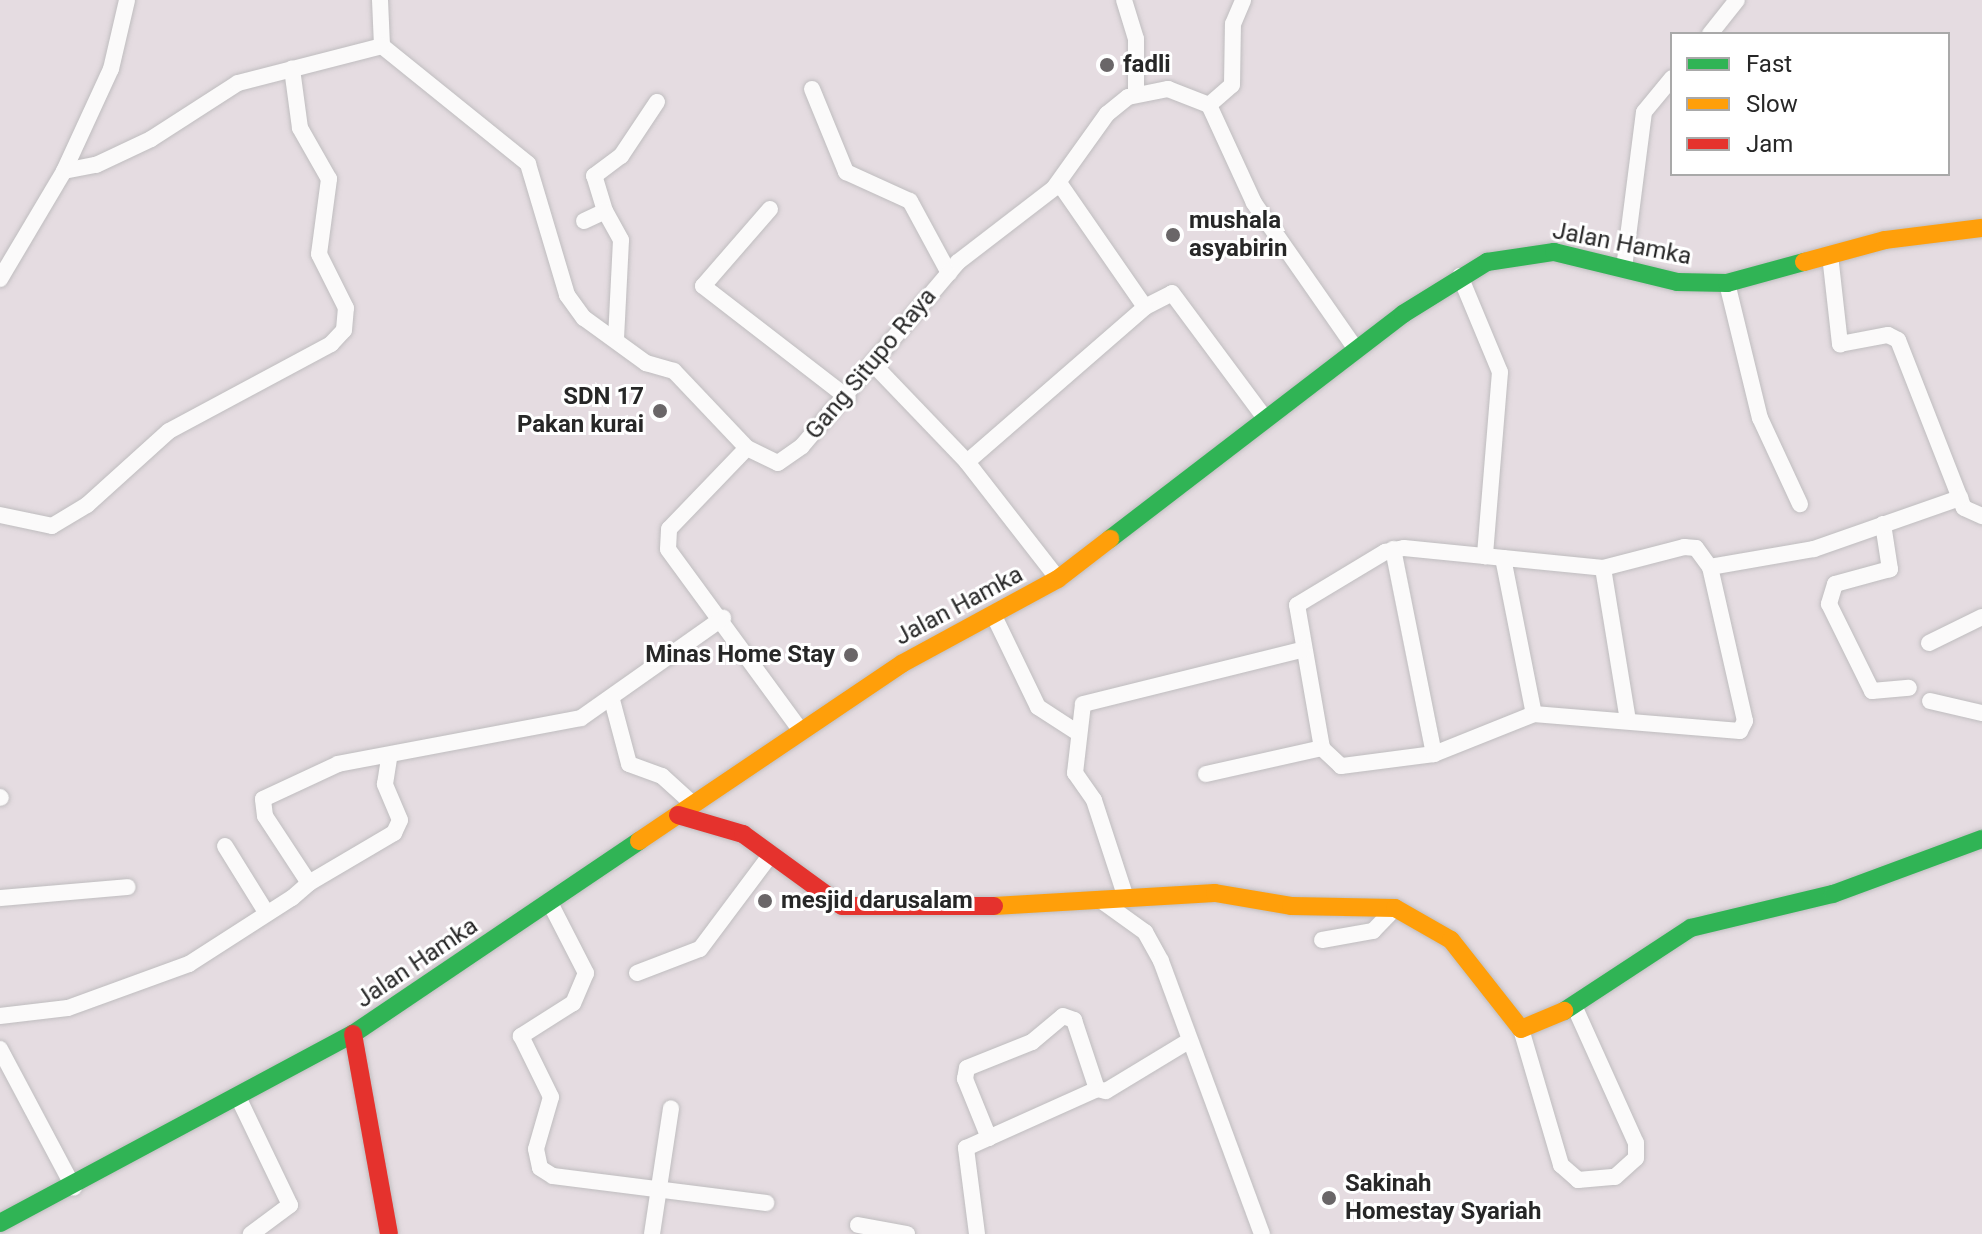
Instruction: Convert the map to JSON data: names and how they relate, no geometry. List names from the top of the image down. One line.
{"streets":{"street":["Jalan Hamka","Gang Situpo Raya"]},"places":["fadli","mushala asyabirin","SDN 17 Pakan kurai","Minas Home Stay","mesjid darusalam","Sakinah Homestay Syariah"],"legend":["Fast","Slow","Jam"]}
